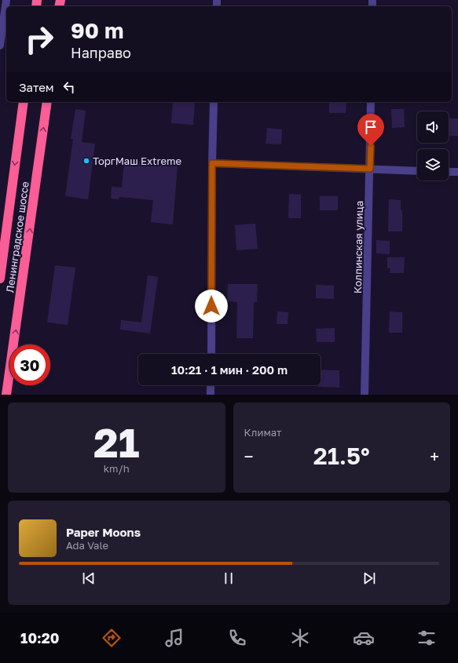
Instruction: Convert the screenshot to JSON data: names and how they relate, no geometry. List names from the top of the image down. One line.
{"streets":{"highway":["Ленинградское шоссе"],"street":["Колпинская улица"]},"places":["ТоргМаш Extreme"],"page":{"turn":["90 m","Направо"],"then":"Затем","limit":"30","trip":"10:21 · 1 мин · 200 m","tile":[["21","km/h"],"Климат"],"heat":["−","21.5°","+"],"song":["Paper Moons","Ada Vale"],"tabs":"10:20"}}
